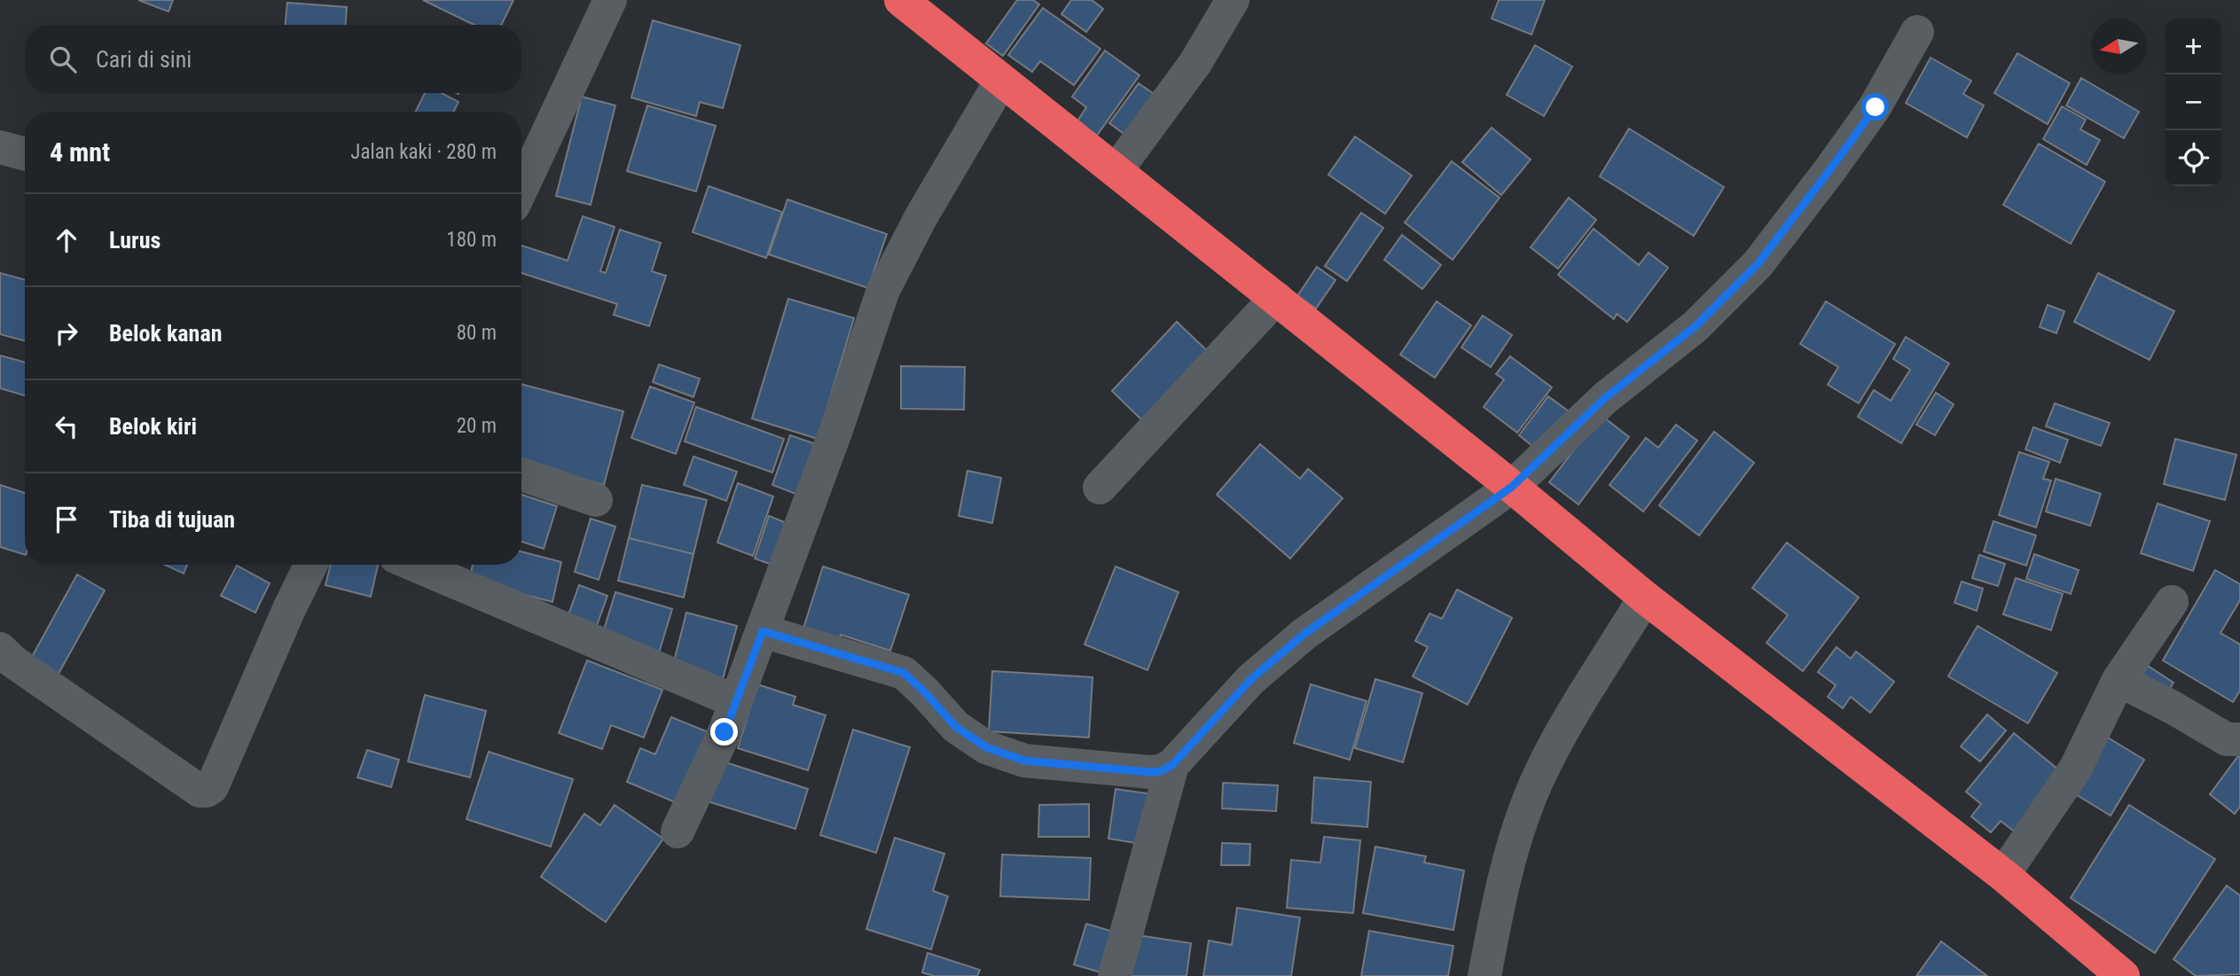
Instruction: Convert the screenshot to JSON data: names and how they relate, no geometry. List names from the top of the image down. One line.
{"north":"left","page":{"map_buttons":["+","−"],"search":"Cari di sini","heading":["4 mnt","Jalan kaki · 280 m"],"list":[["Lurus","180 m"],["Belok kanan","80 m"],["Belok kiri","20 m"],"Tiba di tujuan"]}}
